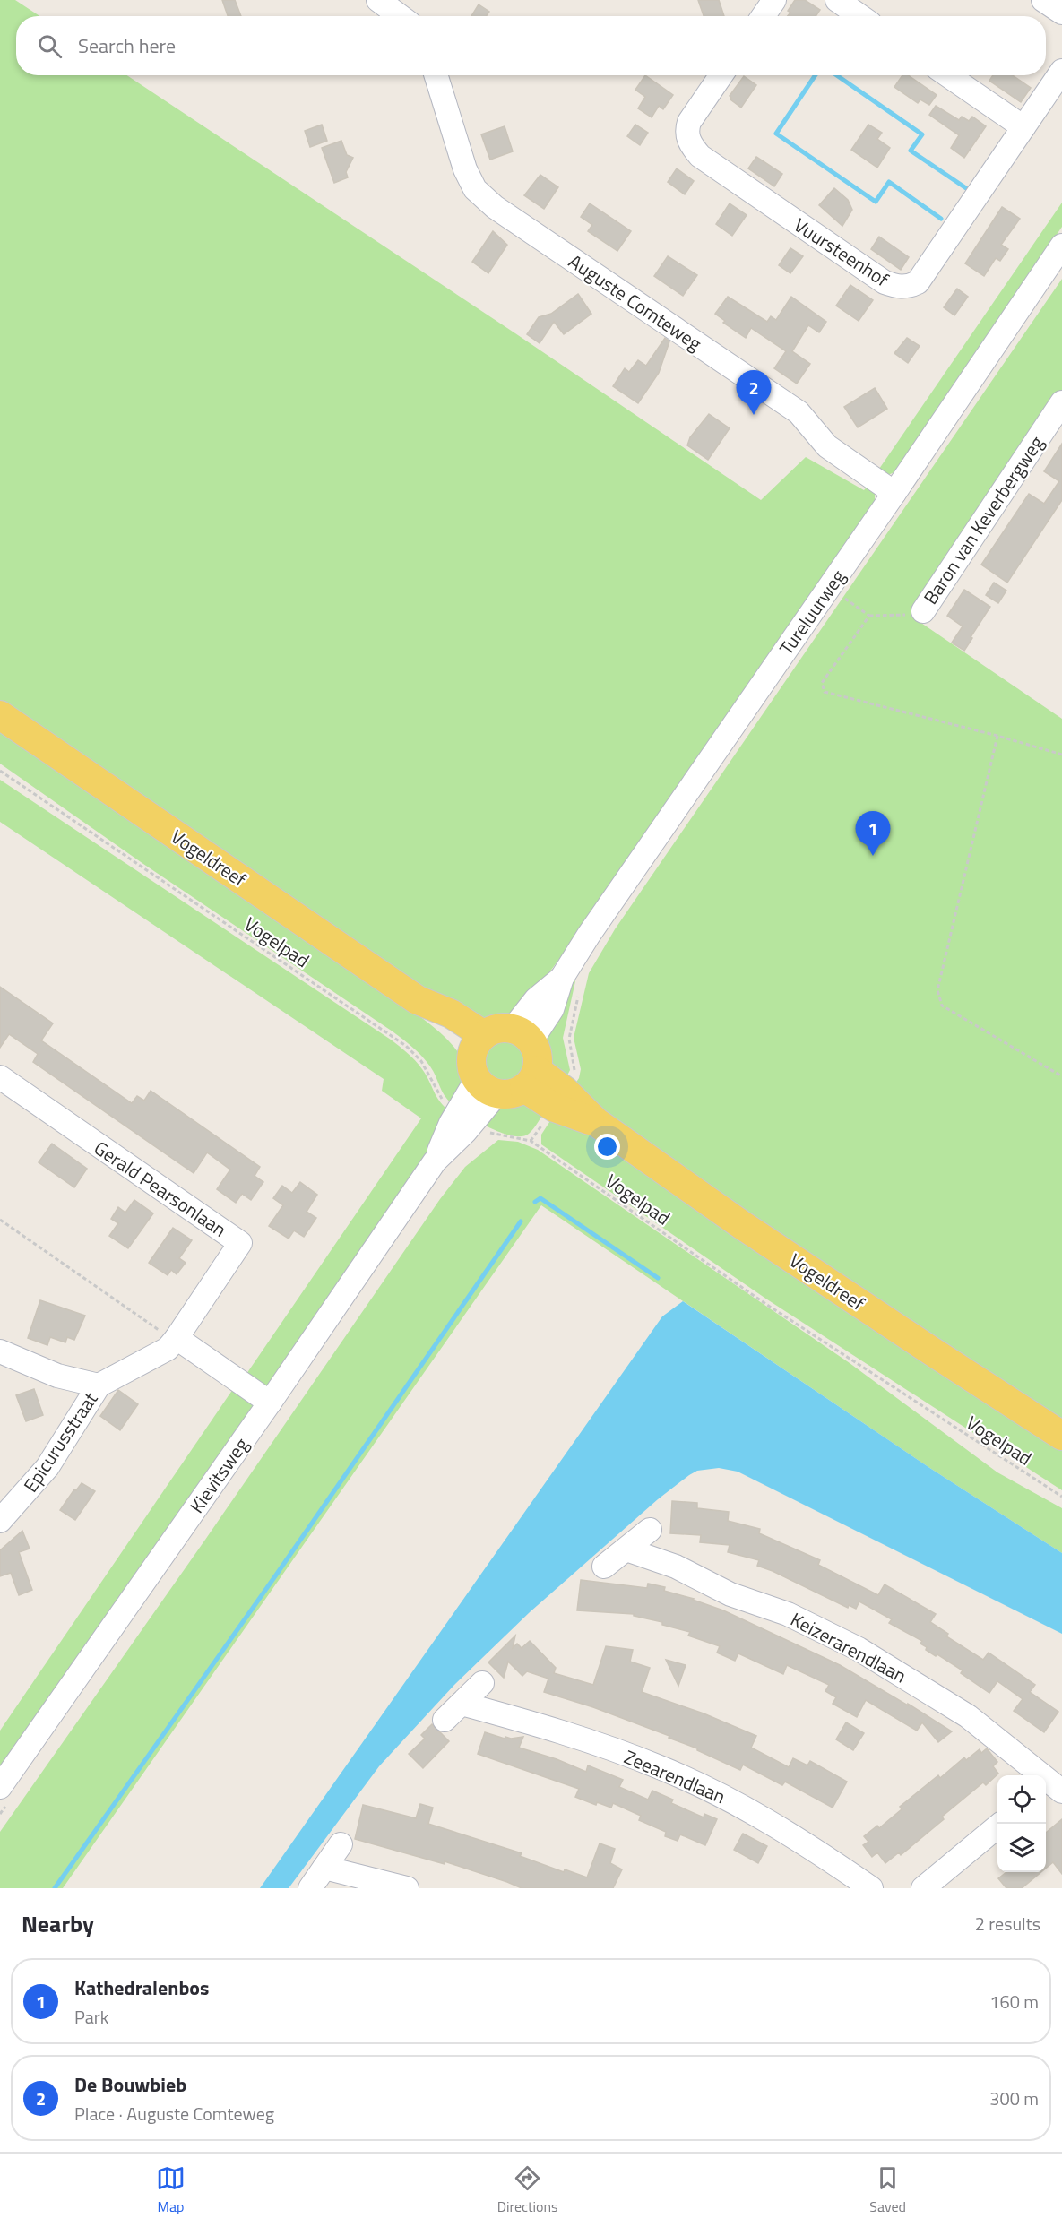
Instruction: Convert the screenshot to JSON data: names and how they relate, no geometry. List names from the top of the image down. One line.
{"streets":{"main road":["Vogeldreef"],"street":["Vuursteenhof","Auguste Comteweg","Baron van Keverbergweg","Tureluurweg","Gerald Pearsonlaan","Epicurusstraat","Kievitsweg","Keizerarendlaan","Zeearendlaan"],"path":["Vogelpad"]},"crossings":[["Auguste Comteweg","Tureluurweg"],["Tureluurweg","Vogeldreef"],["Tureluurweg","Kievitsweg"],["Vogeldreef","Kievitsweg"],["Vogelpad","Kievitsweg"]],"page":{"search":"Search here","pins":["2","1"],"heading":["Nearby","2 results"],"list":[{"mark":"1","name":"Kathedralenbos","note":"Park","value":"160 m"},{"mark":"2","name":"De Bouwbieb","note":"Place · Auguste Comteweg","value":"300 m"}],"nav":["Map","Directions","Saved"]}}
